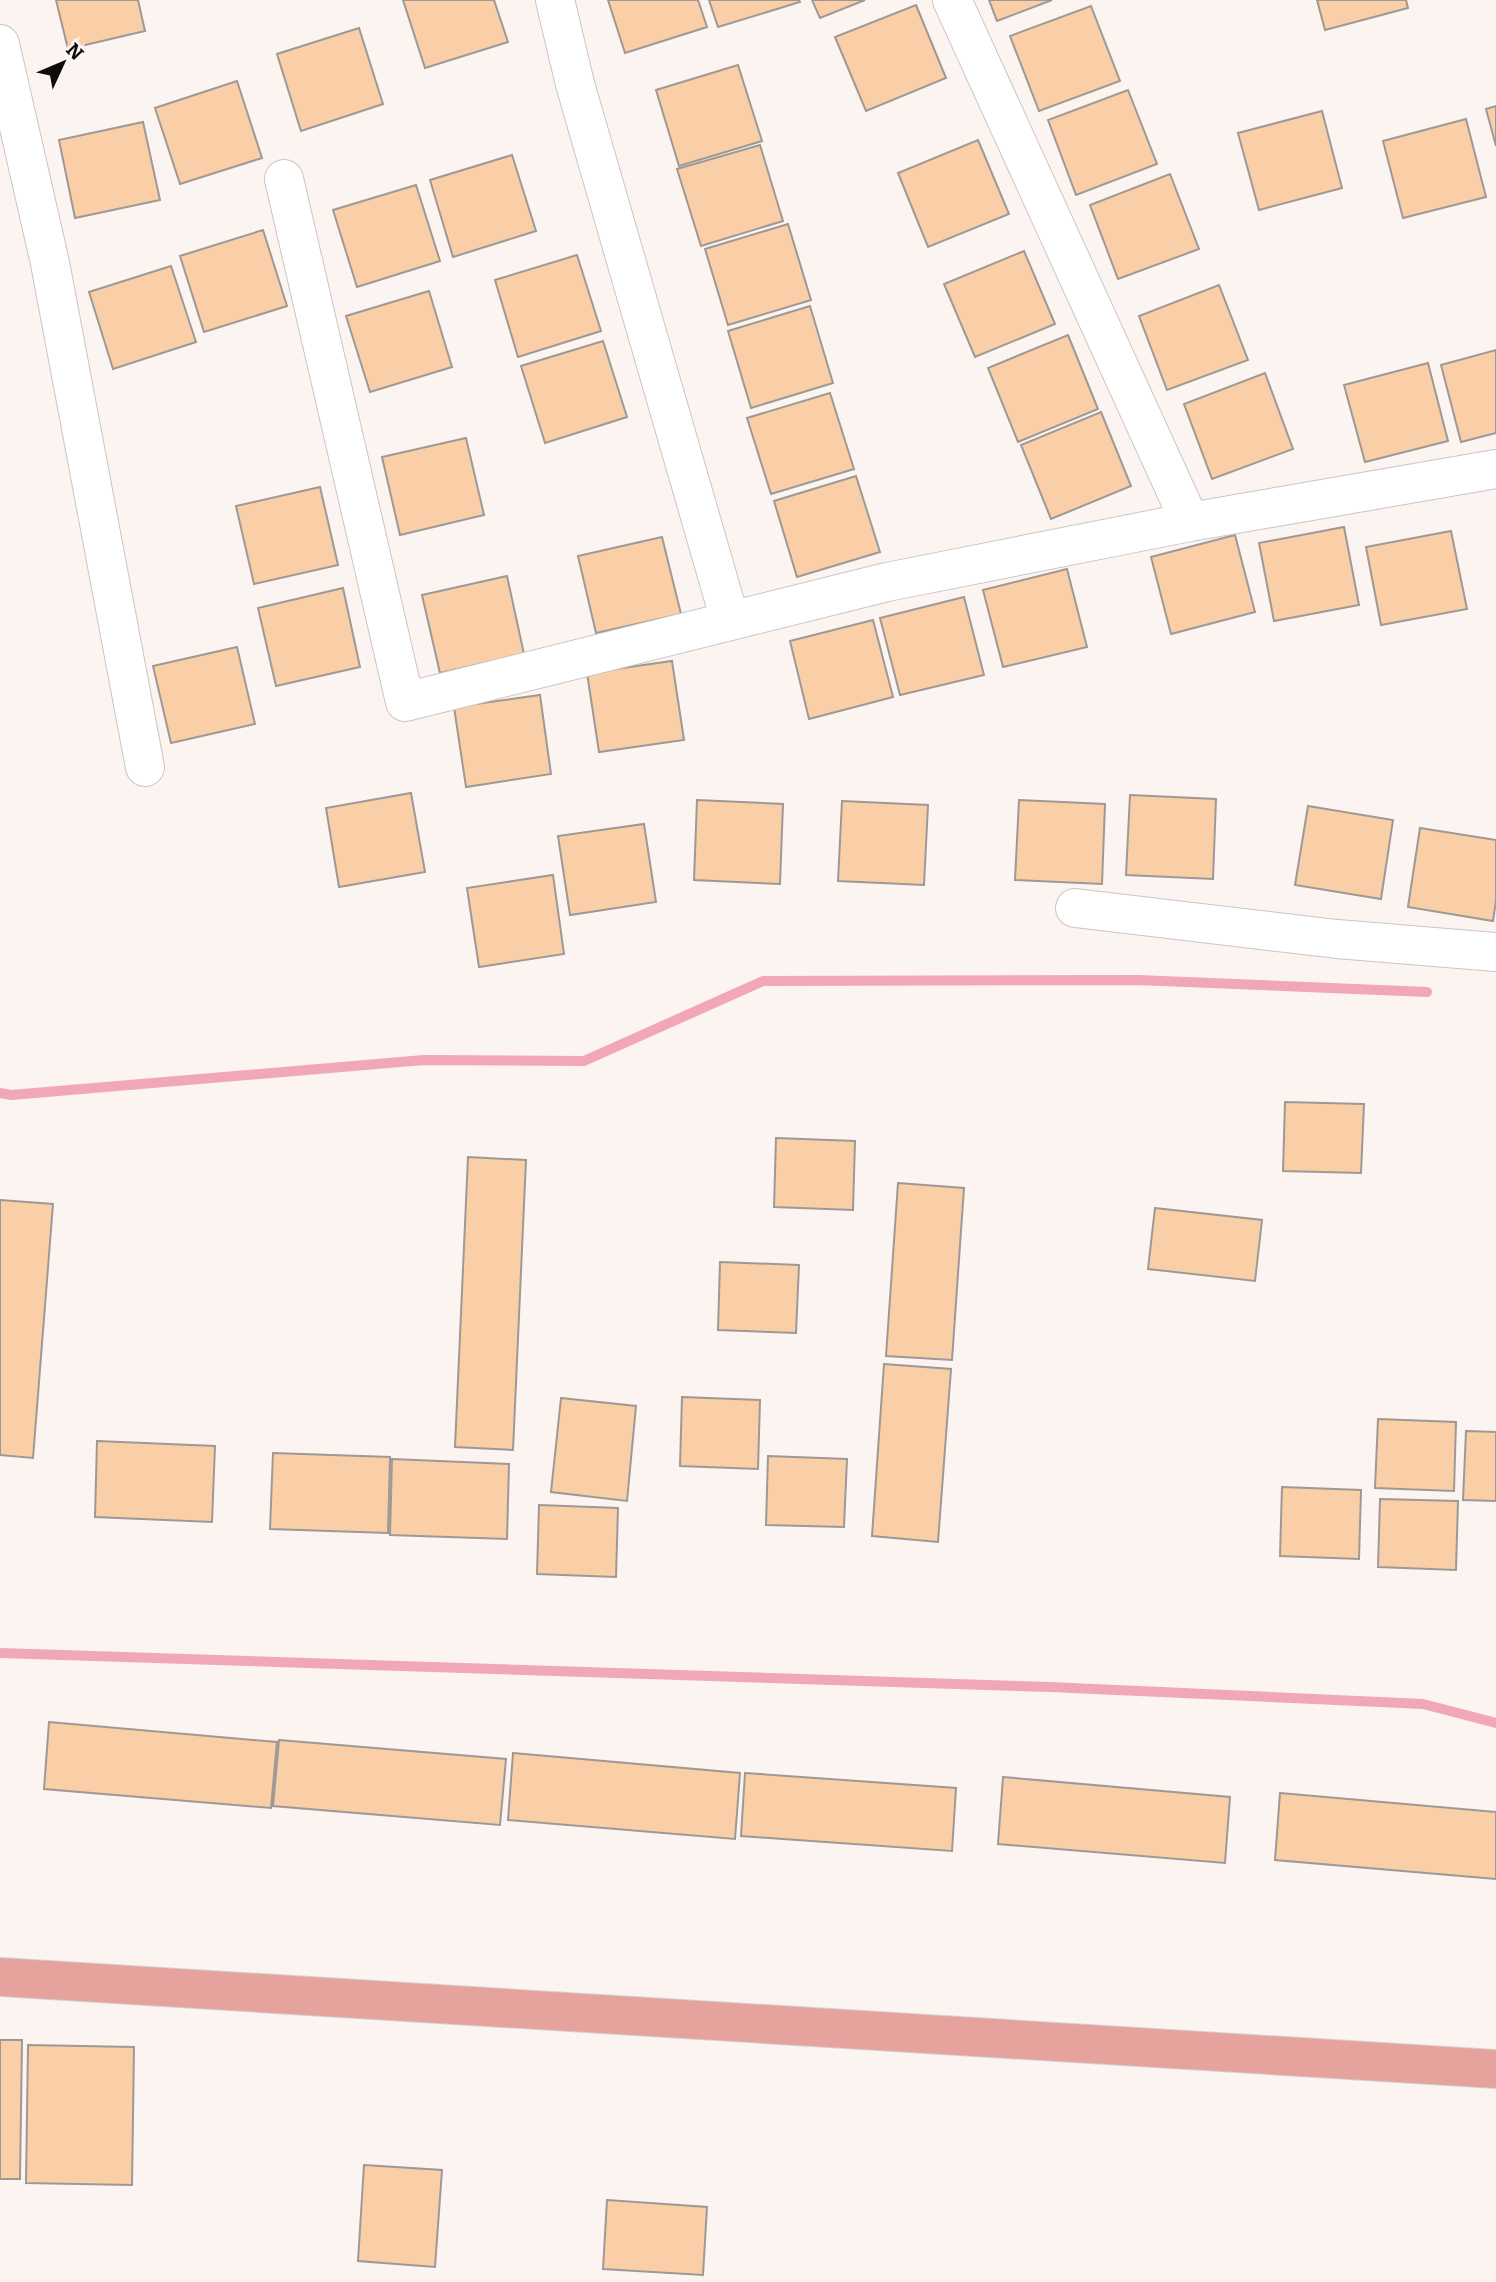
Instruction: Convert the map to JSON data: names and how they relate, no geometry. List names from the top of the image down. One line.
{"north":"top right"}
